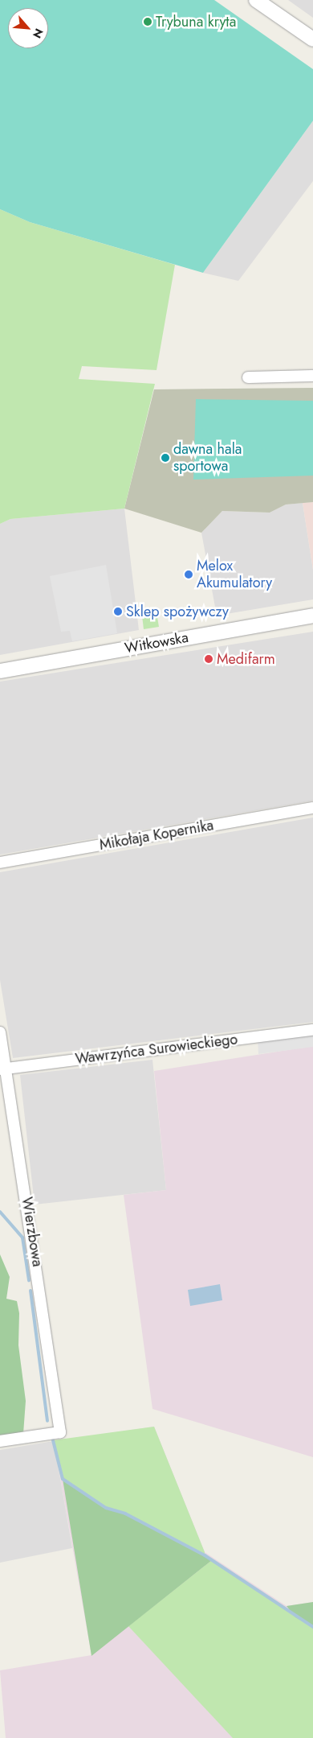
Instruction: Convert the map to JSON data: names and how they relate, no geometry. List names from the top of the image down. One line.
{"streets":{"street":["Witkowska","Mikołaja Kopernika","Wawrzyńca Surowieckiego","Wierzbowa"]},"crossings":[["Wawrzyńca Surowieckiego","Wierzbowa"]],"places":["Trybuna kryta","dawna hala sportowa","Melox Akumulatory","Sklep spożywczy","Medifarm"],"north":"bottom right"}
